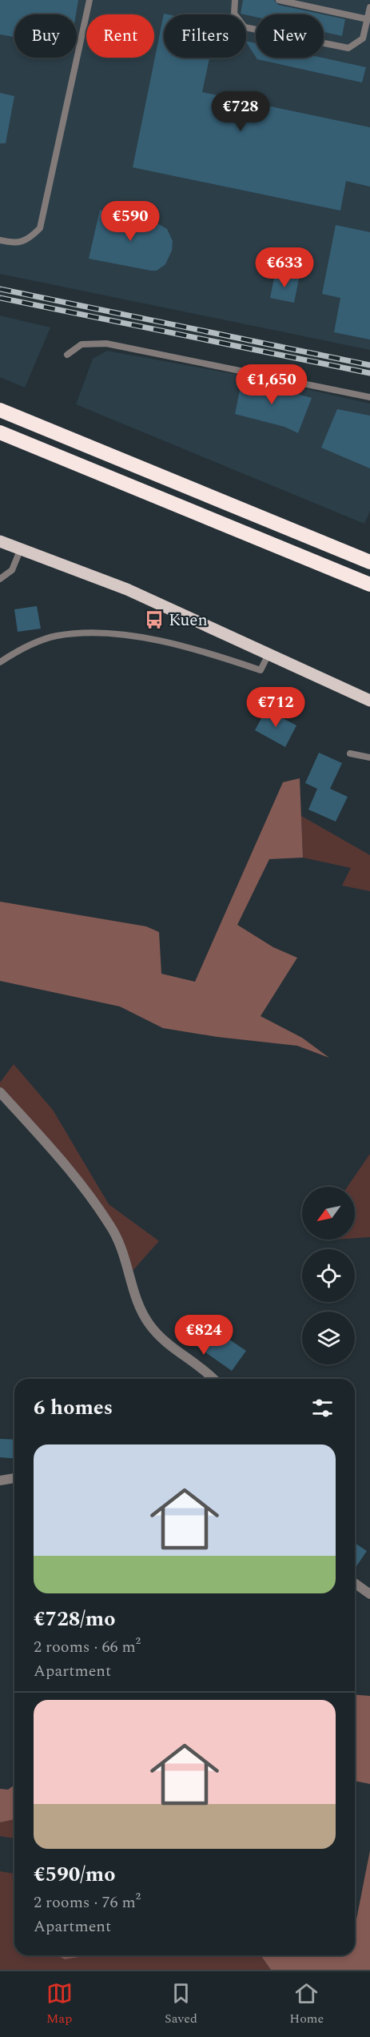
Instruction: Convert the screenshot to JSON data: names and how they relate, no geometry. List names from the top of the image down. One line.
{"places":{"bus stop":["Kuen"]},"north":"bottom left","page":{"chip":["Buy","Rent","Filters","New"],"price":["€728","€590","€633","€1,650","€712","€824"],"heading":"6 homes","list":[{"name":"€728/mo","note":"2 rooms · 66 m² · Apartment"},{"name":"€590/mo","note":"2 rooms · 76 m² · Apartment"}],"tabs":["Map","Saved","Home"]}}
